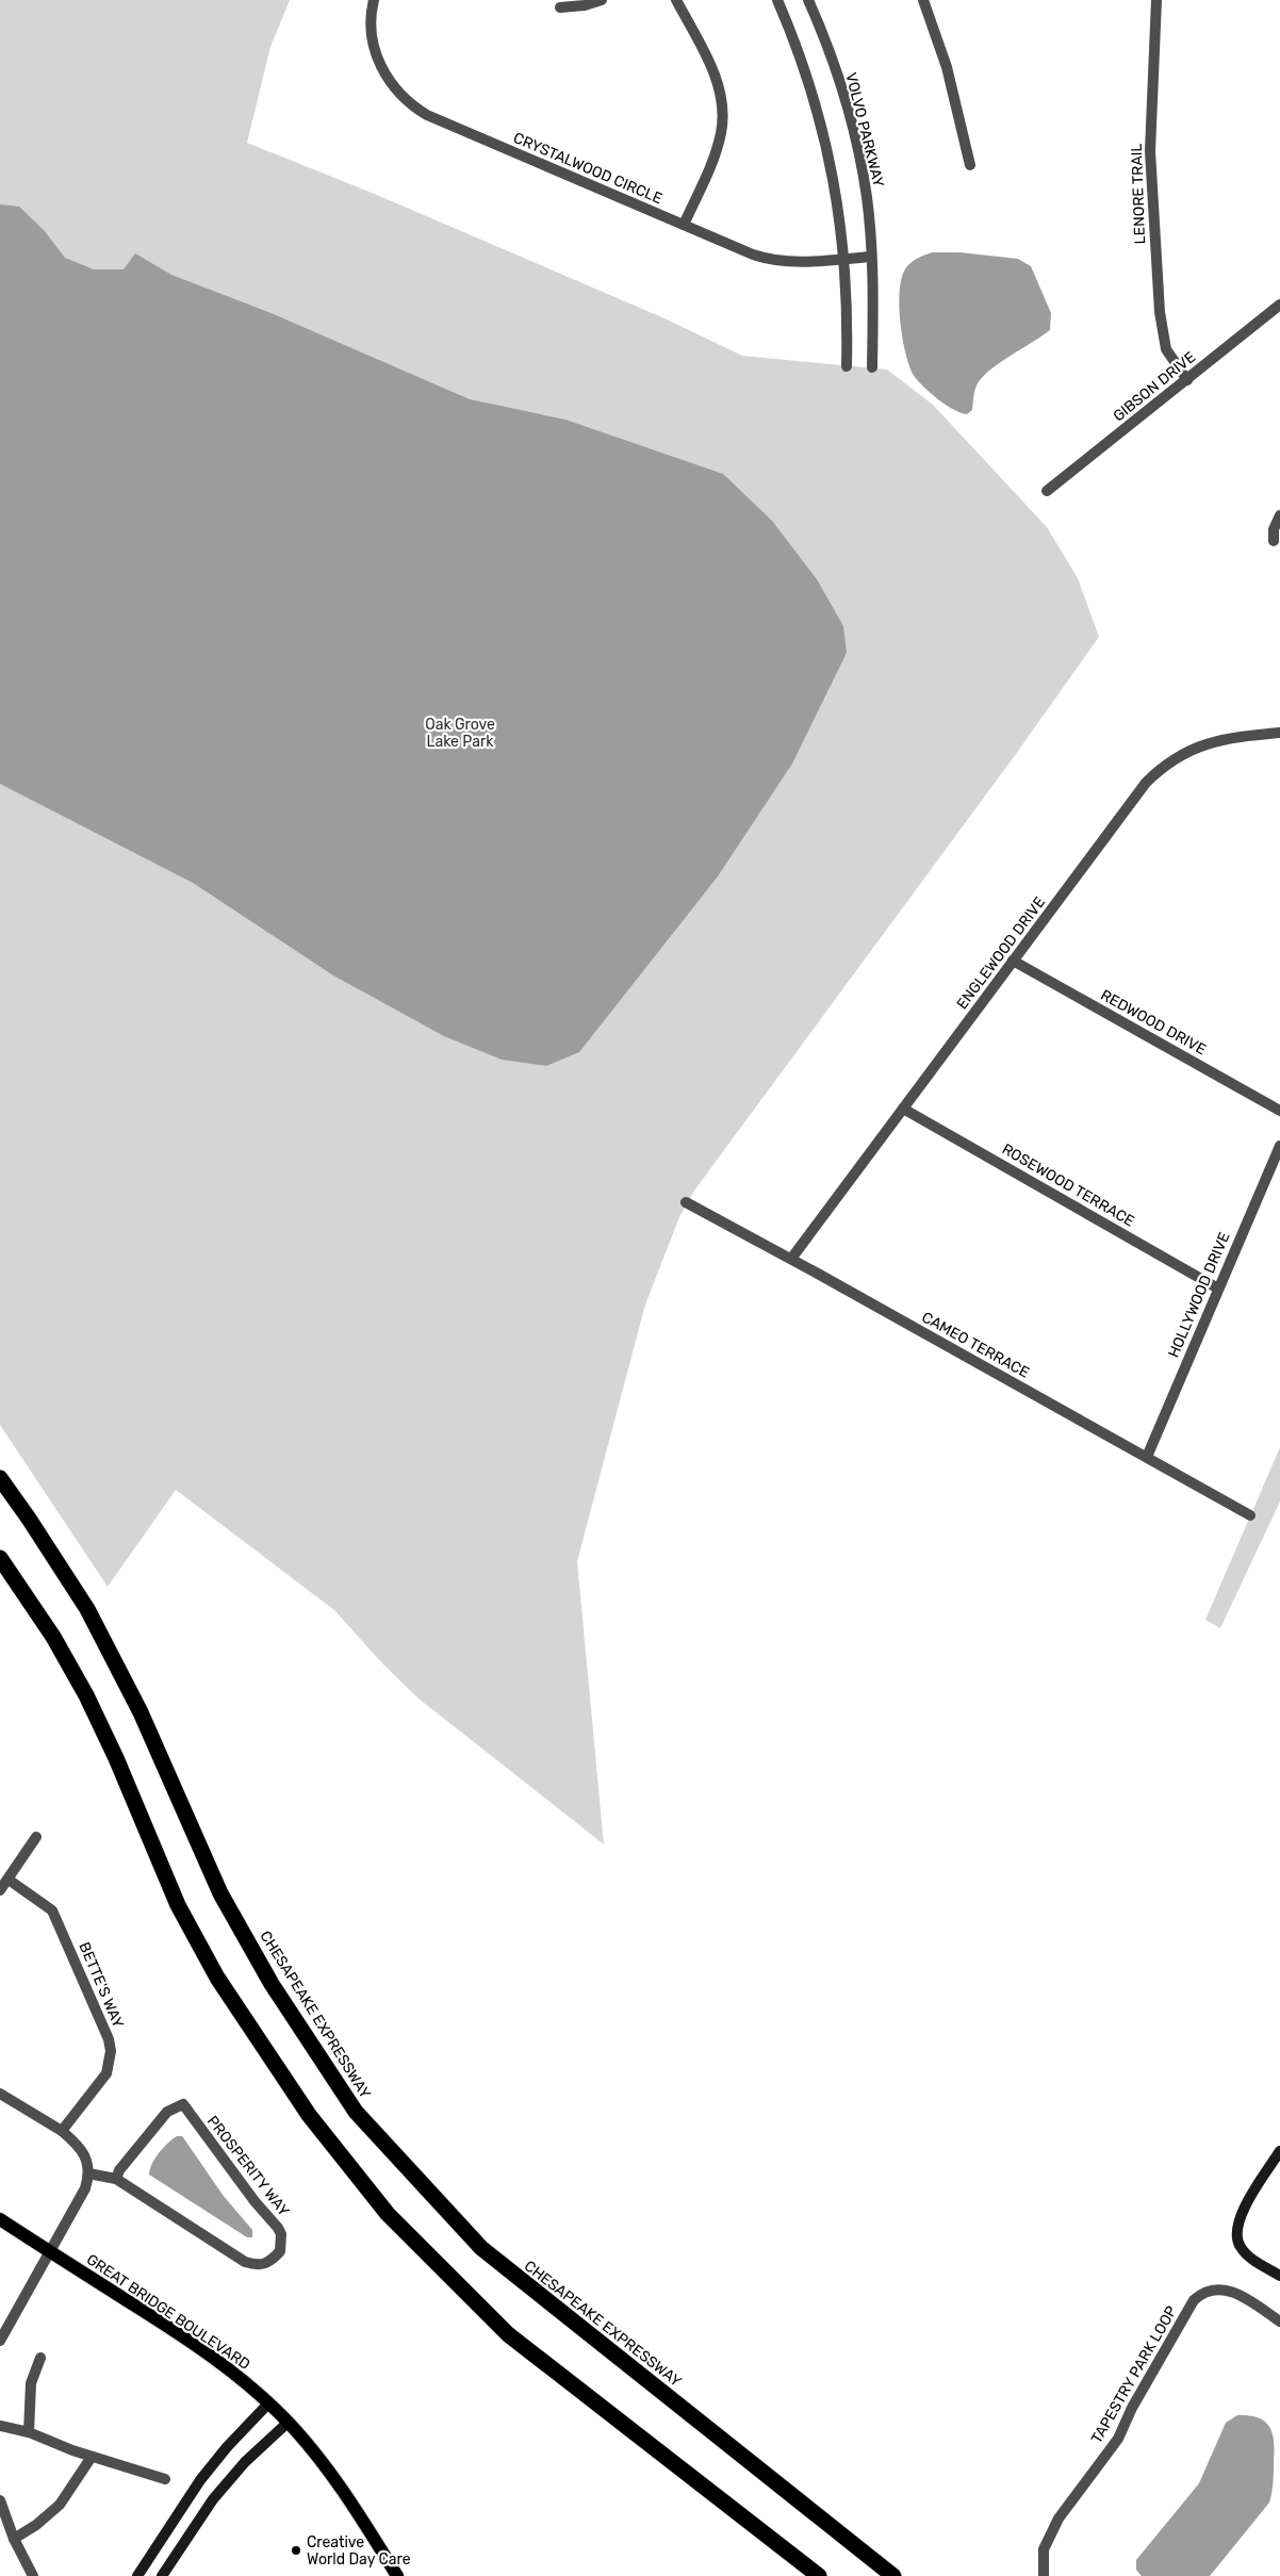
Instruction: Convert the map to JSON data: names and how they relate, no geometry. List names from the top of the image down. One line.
{"streets":{"highway":["CHESAPEAKE EXPRESSWAY"],"main road":["GREAT BRIDGE BOULEVARD"],"street":["VOLVO PARKWAY","CRYSTALWOOD CIRCLE","LENORE TRAIL","GIBSON DRIVE","ENGLEWOOD DRIVE","REDWOOD DRIVE","ROSEWOOD TERRACE","HOLLYWOOD DRIVE","CAMEO TERRACE","BETTE'S WAY","PROSPERITY WAY","TAPESTRY PARK LOOP"]},"crossings":[["VOLVO PARKWAY","CRYSTALWOOD CIRCLE"],["LENORE TRAIL","GIBSON DRIVE"],["ENGLEWOOD DRIVE","REDWOOD DRIVE"],["ENGLEWOOD DRIVE","ROSEWOOD TERRACE"],["ENGLEWOOD DRIVE","CAMEO TERRACE"],["ROSEWOOD TERRACE","HOLLYWOOD DRIVE"],["HOLLYWOOD DRIVE","CAMEO TERRACE"]],"parks":["Oak Grove Lake Park"],"places":["Creative World Day Care"]}
